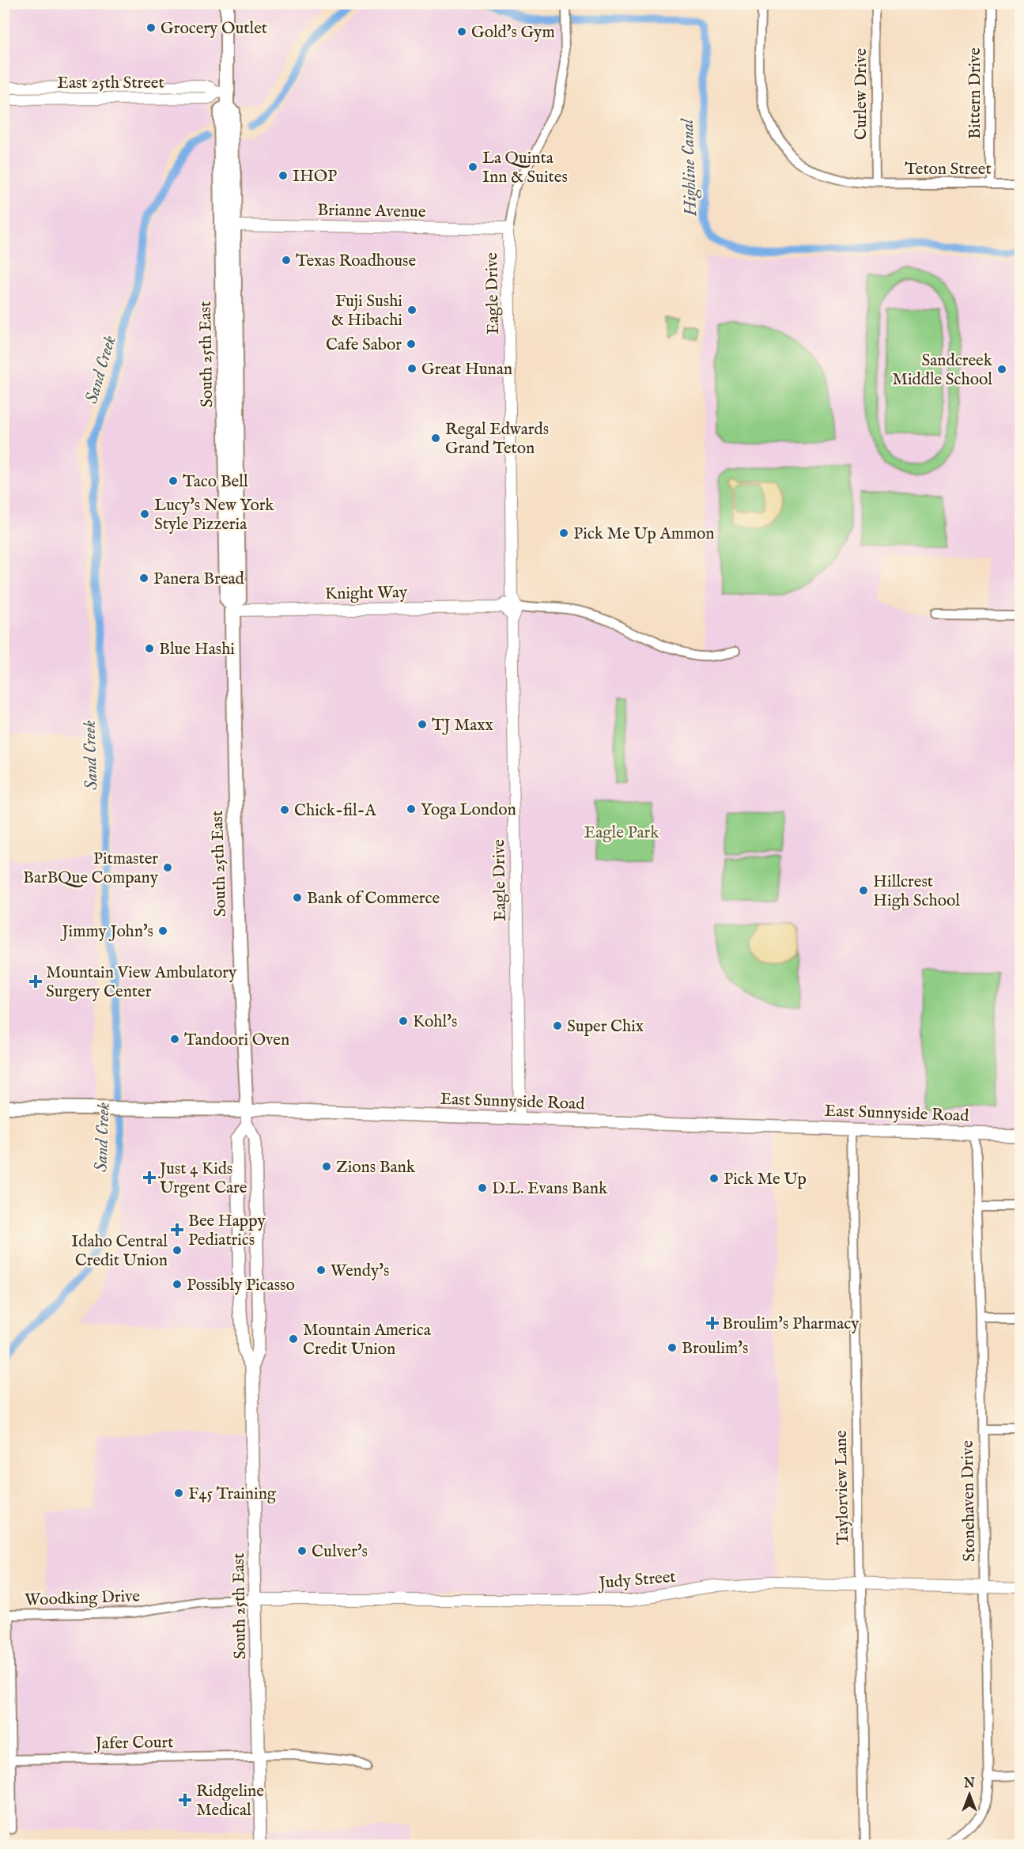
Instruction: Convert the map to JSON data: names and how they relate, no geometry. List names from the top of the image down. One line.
{"streets":{"main road":["South 25th East","East Sunnyside Road"],"street":["East 25th Street","Bittern Drive","Curlew Drive","Teton Street","Brianne Avenue","Eagle Drive","Knight Way","Taylorview Lane","Stonehaven Drive","Judy Street","Woodking Drive","Jafer Court"]},"crossings":[["East 25th Street","South 25th East"],["Bittern Drive","Teton Street"],["Curlew Drive","Teton Street"],["Brianne Avenue","Eagle Drive"],["Brianne Avenue","South 25th East"],["Eagle Drive","Knight Way"],["Eagle Drive","East Sunnyside Road"],["South 25th East","Knight Way"],["South 25th East","East Sunnyside Road"],["South 25th East","Judy Street"],["South 25th East","Woodking Drive"],["South 25th East","Jafer Court"],["East Sunnyside Road","Taylorview Lane"],["East Sunnyside Road","Stonehaven Drive"],["Taylorview Lane","Judy Street"],["Stonehaven Drive","Judy Street"],["Judy Street","Woodking Drive"],["Woodking Drive","Jafer Court"]],"water":["Highline Canal","Sand Creek"],"parks":["Eagle Park"],"places":{"other":["Grocery Outlet","Gold's Gym","La Quinta Inn & Suites","IHOP","Texas Roadhouse","Fuji Sushi & Hibachi","Cafe Sabor","Great Hunan","Sandcreek Middle School","Regal Edwards Grand Teton","Taco Bell","Lucy's New York Style Pizzeria","Pick Me Up Ammon","Panera Bread","Blue Hashi","TJ Maxx","Yoga London","Chick-fil-A","Pitmaster BarBQue Company","Hillcrest High School","Bank of Commerce","Jimmy John's","Kohl's","Super Chix","Tandoori Oven","Zions Bank","Pick Me Up","D.L. Evans Bank","Idaho Central Credit Union","Wendy's","Possibly Picasso","Mountain America Credit Union","Broulim's","F45 Training","Culver's"],"health":["Mountain View Ambulatory Surgery Center","Just 4 Kids Urgent Care","Bee Happy Pediatrics","Broulim's Pharmacy","Ridgeline Medical"]},"north":"top"}
